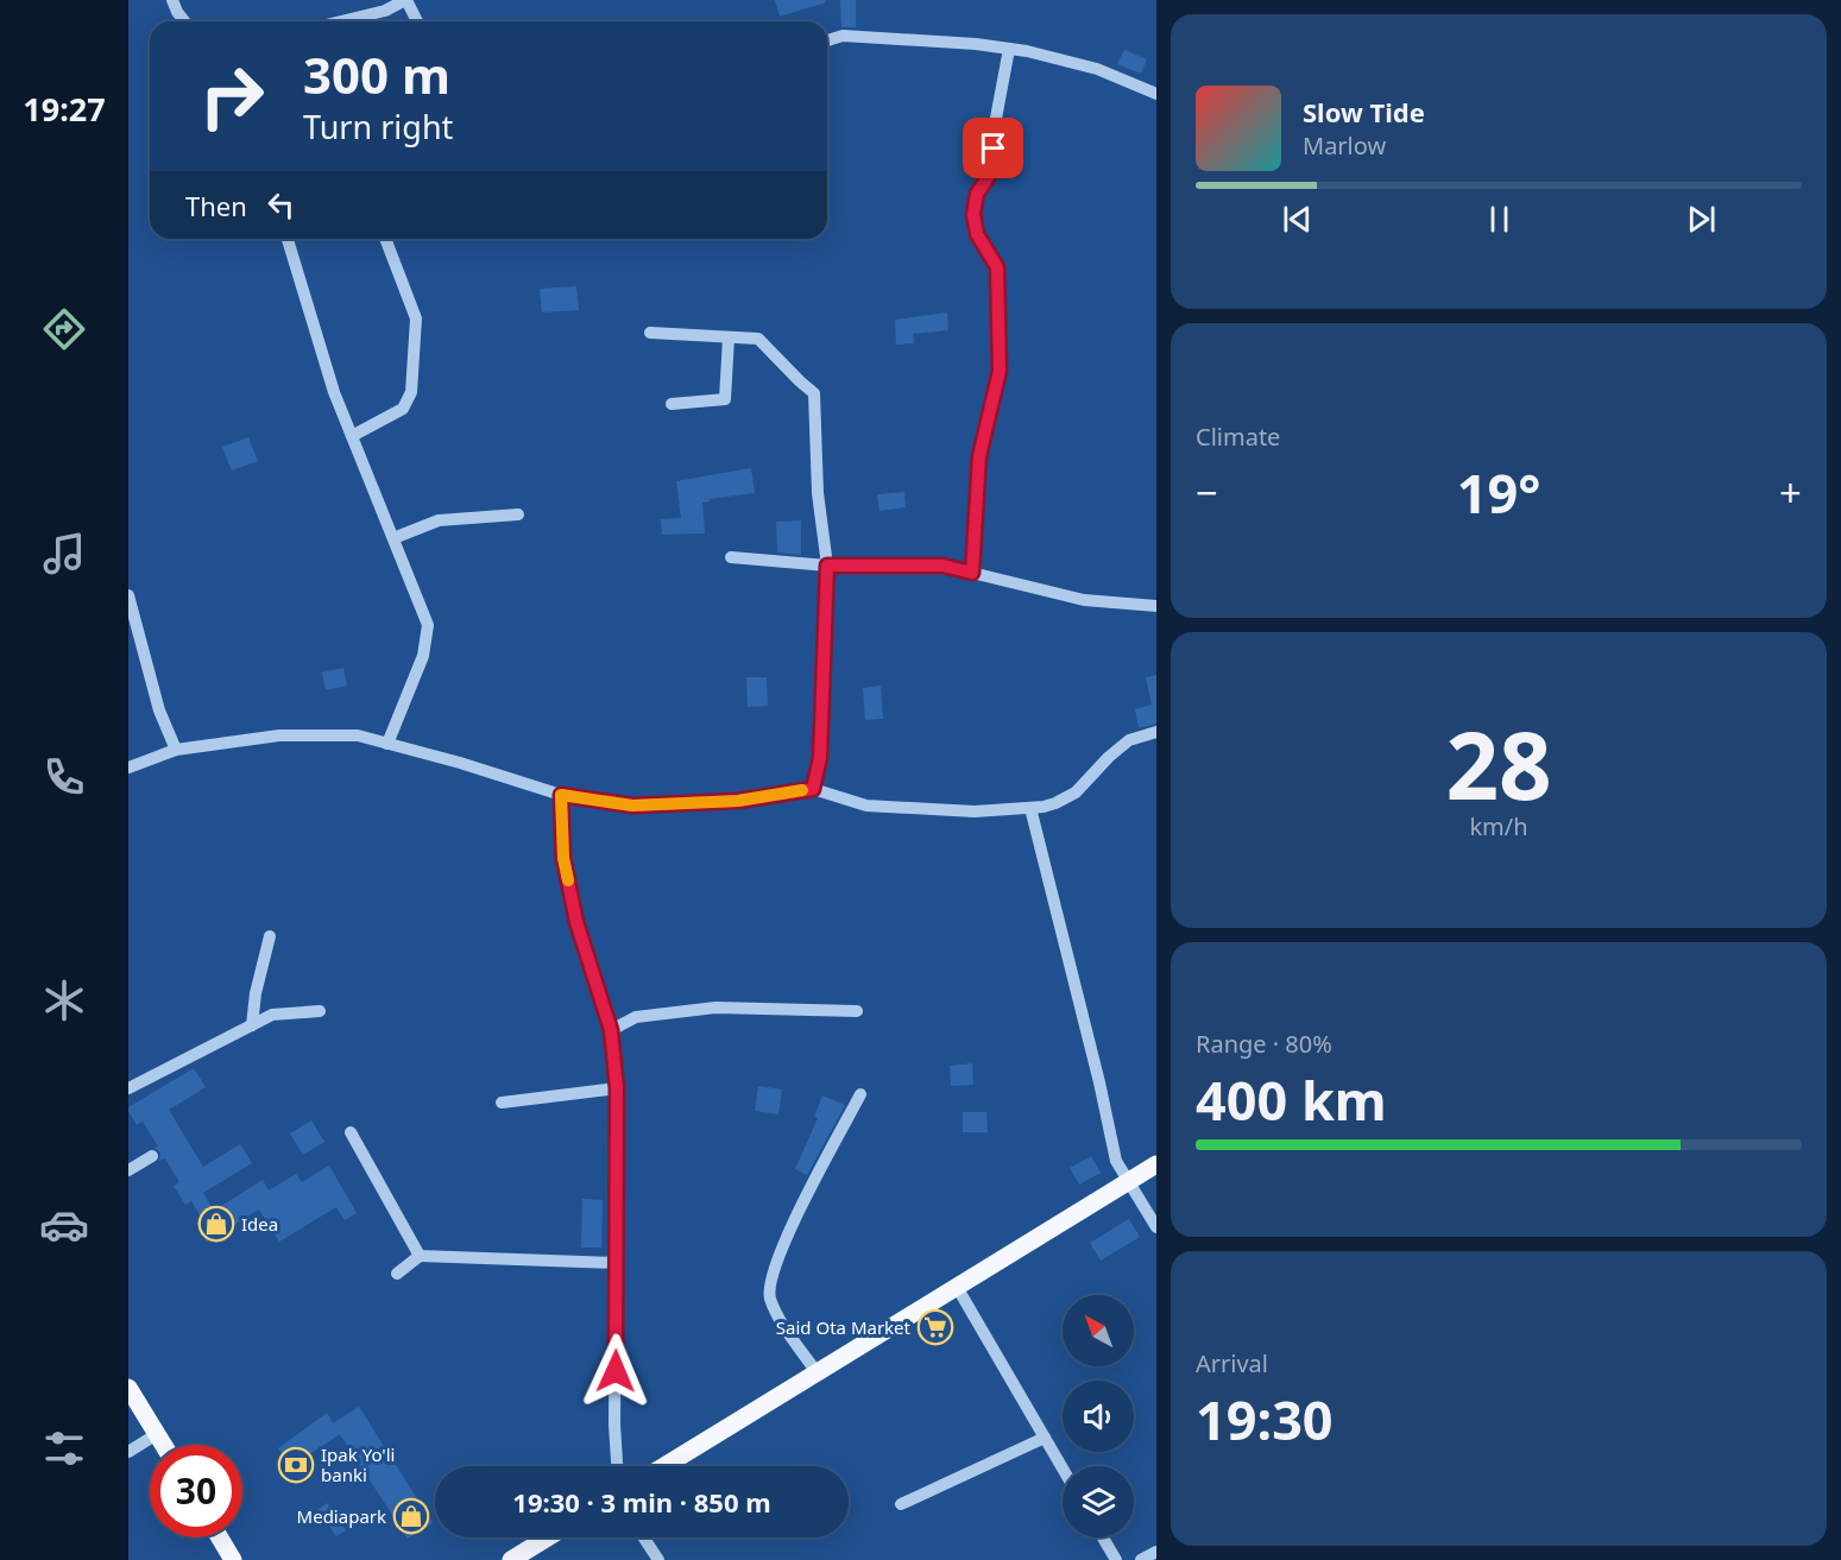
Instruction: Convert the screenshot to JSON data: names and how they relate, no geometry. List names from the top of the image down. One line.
{"places":{"shop":["Idea","Mediapark"],"supermarket":["Said Ota Market"],"bank":["Ipak Yo'li banki"]},"north":"top left","page":{"tabs":"19:27","turn":["300 m","Turn right"],"song":["Slow Tide","Marlow"],"then":"Then","tile":["Climate",["28","km/h"],["Range · 80%","400 km"],["Arrival","19:30"]],"heat":["−","19°","+"],"limit":"30","trip":"19:30 · 3 min · 850 m"}}
